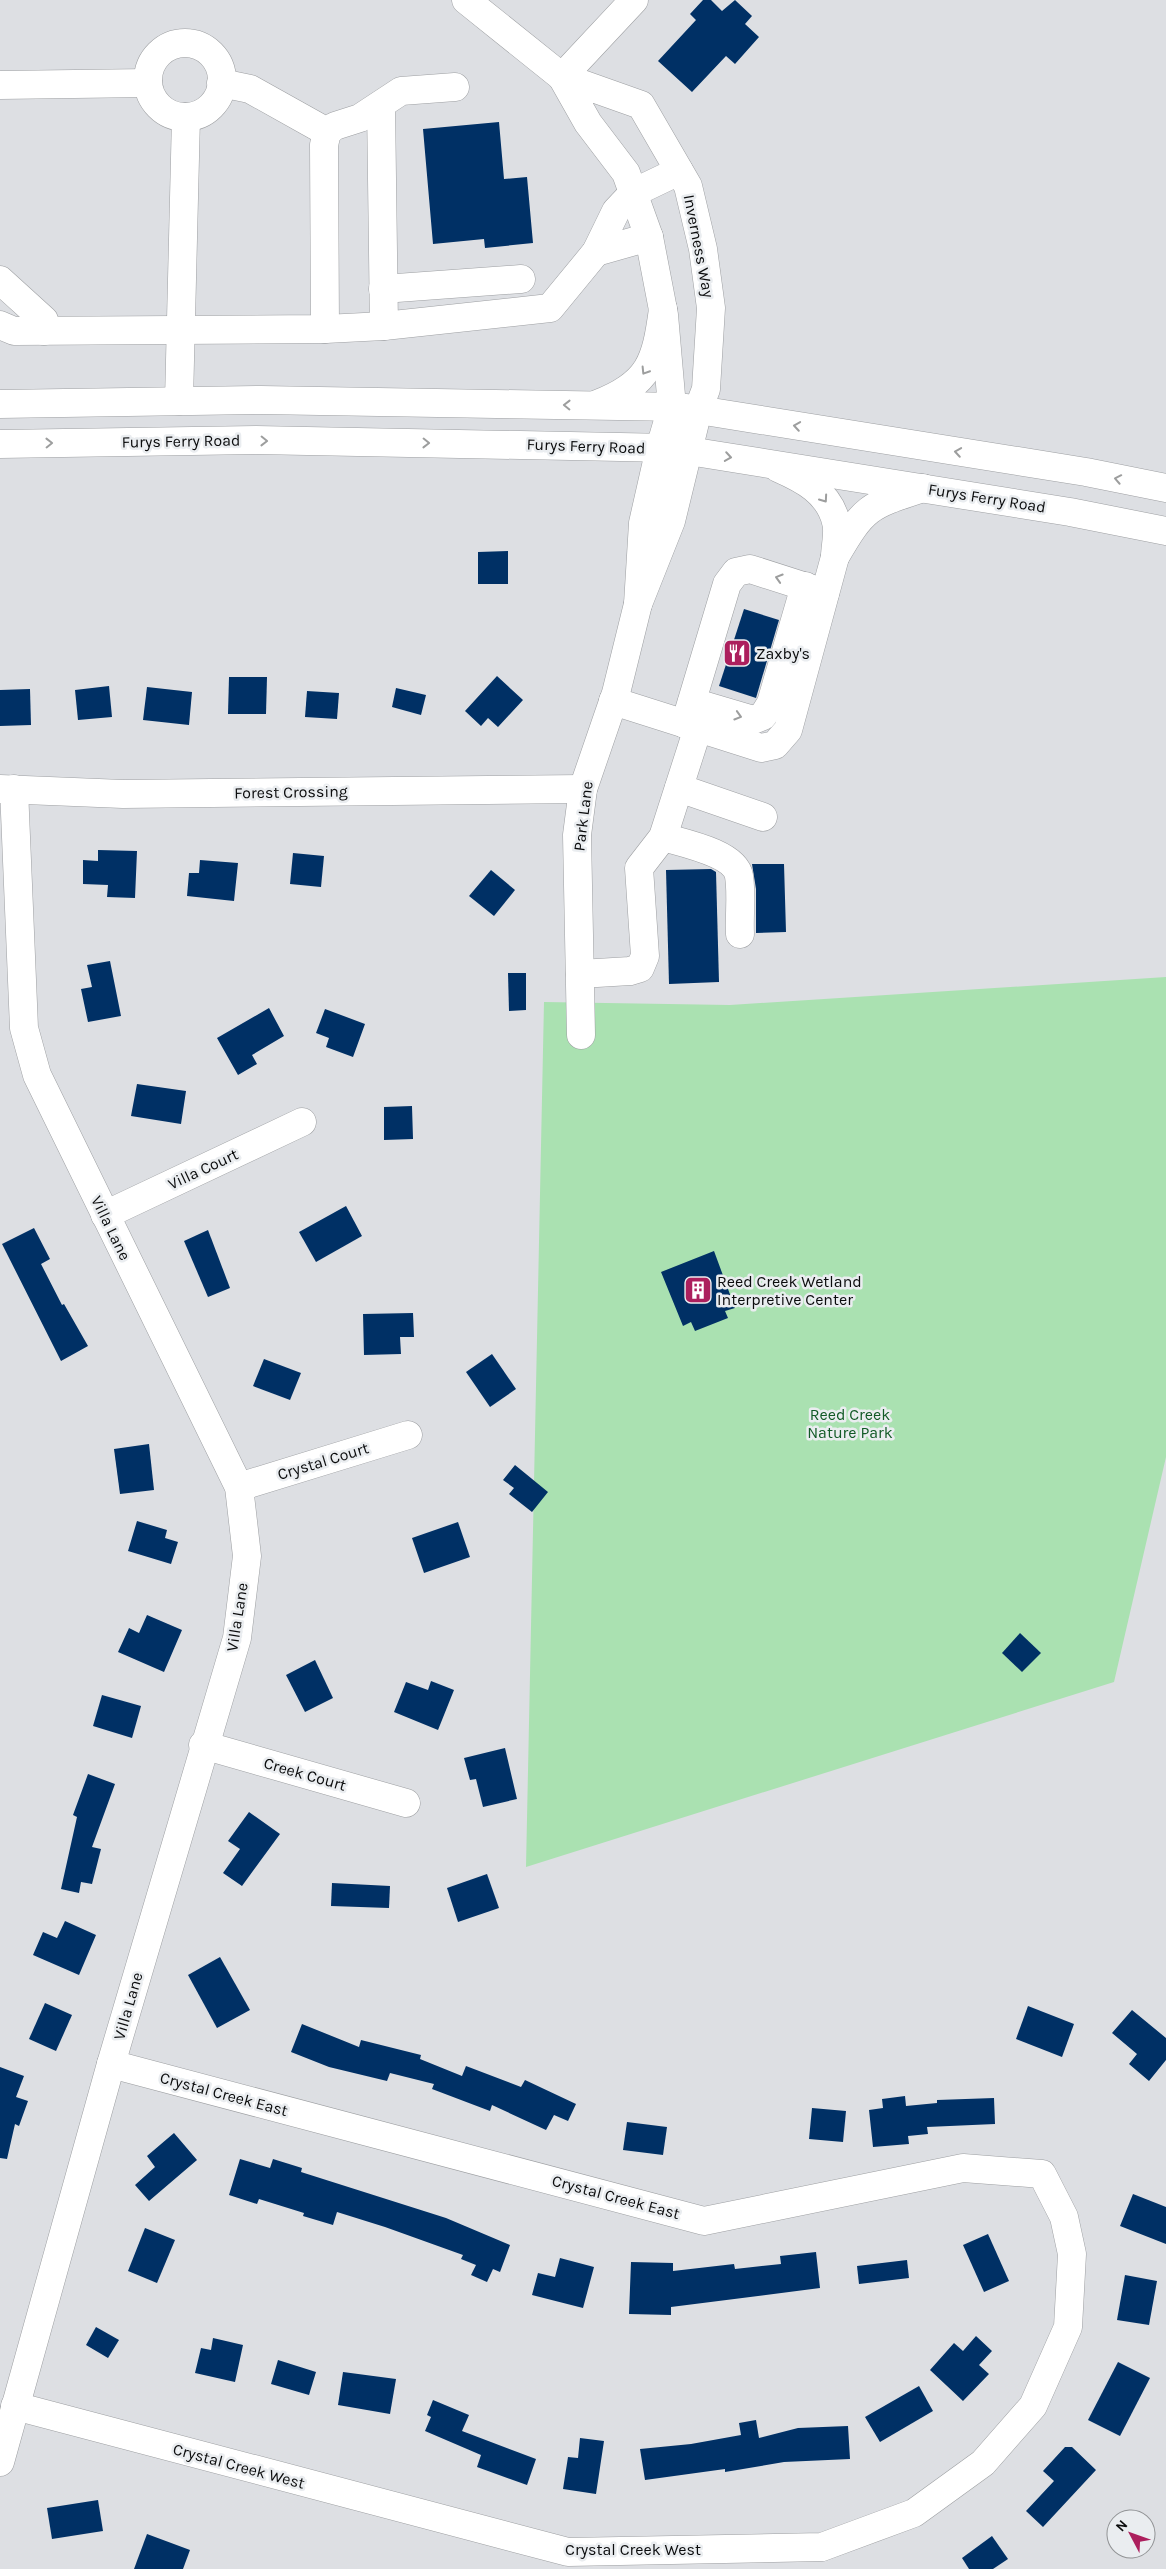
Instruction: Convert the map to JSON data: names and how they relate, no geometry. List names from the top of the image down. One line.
{"streets":{"street":["Inverness Way","Furys Ferry Road","Forest Crossing","Park Lane","Villa Court","Villa Lane","Crystal Court","Creek Court","Crystal Creek East","Crystal Creek West"]},"crossings":[["Inverness Way","Furys Ferry Road"],["Inverness Way","Park Lane"],["Furys Ferry Road","Park Lane"],["Forest Crossing","Park Lane"],["Forest Crossing","Villa Lane"],["Villa Court","Villa Lane"],["Villa Lane","Crystal Court"],["Villa Lane","Creek Court"],["Villa Lane","Crystal Creek East"],["Villa Lane","Crystal Creek West"],["Crystal Creek East","Crystal Creek West"]],"parks":["Reed Creek Nature Park"],"places":{"restaurant":["Zaxby's"],"building":["Reed Creek Wetland Interpretive Center"]},"north":"top left"}
